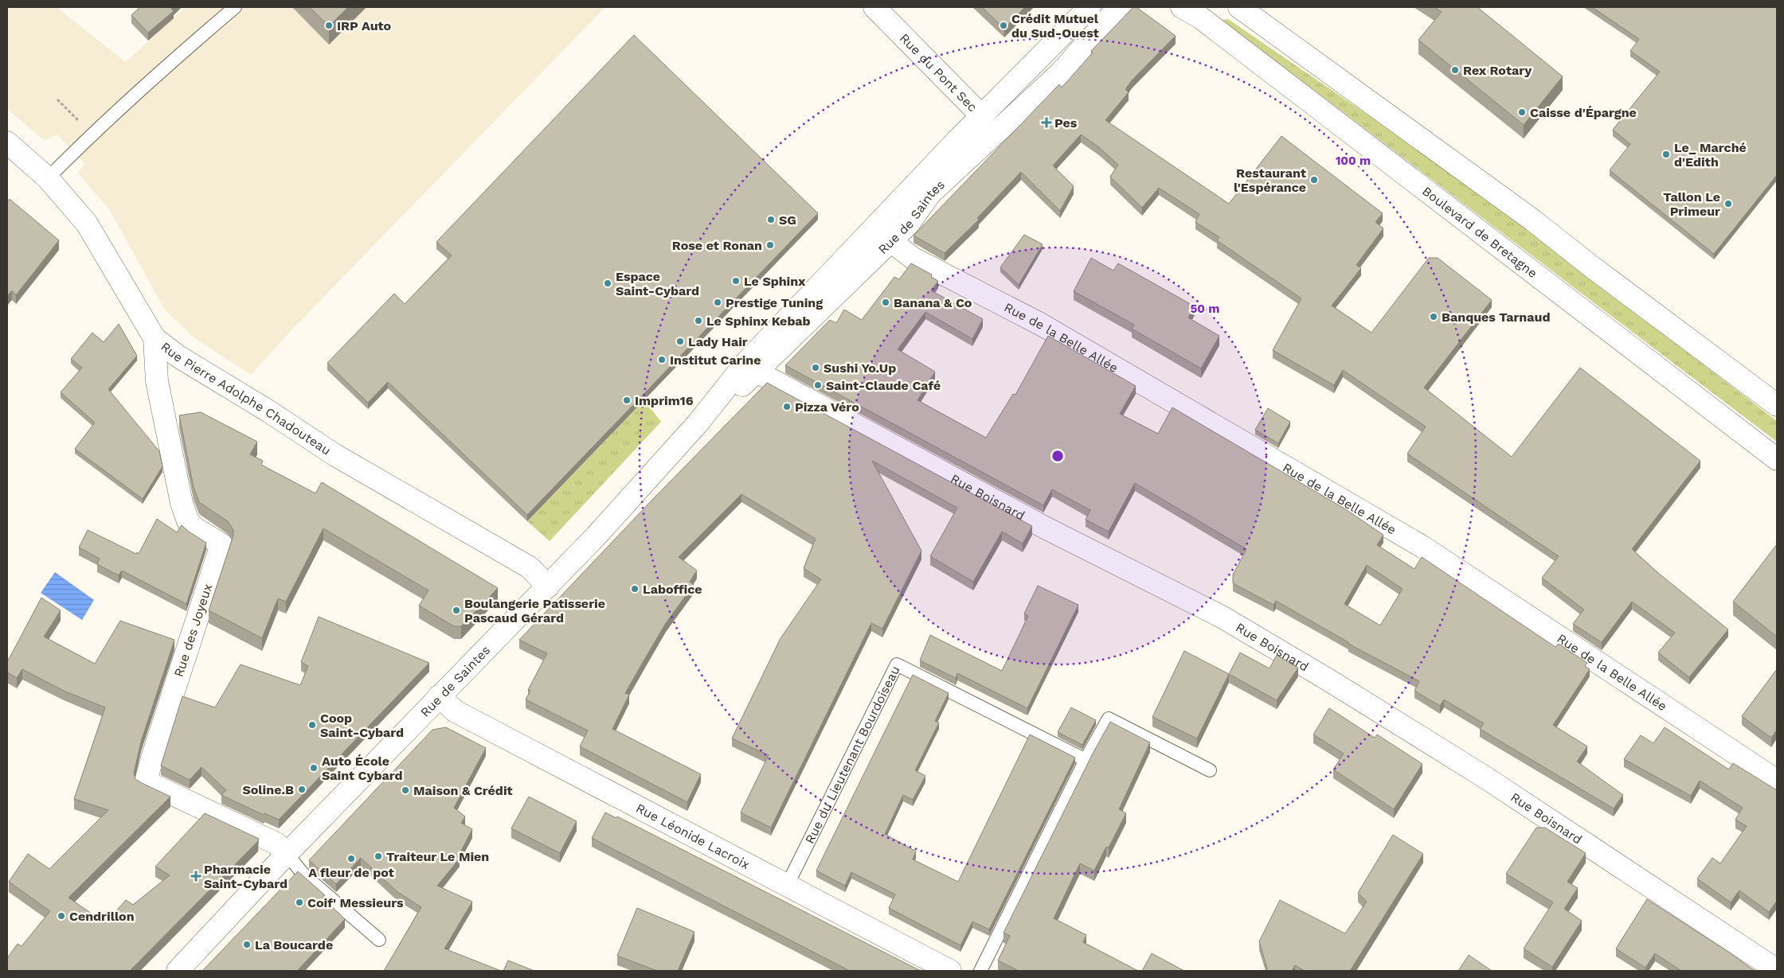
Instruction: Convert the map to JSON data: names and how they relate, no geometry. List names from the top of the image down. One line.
{"streets":{"street":["Rue du Pont Sec","Rue de Saintes","Boulevard de Bretagne","Rue de la Belle Allée","Rue Pierre Adolphe Chadouteau","Rue Boisnard","Rue des Joyeux","Rue Léonide Lacroix"],"lane":["Rue du Lieutenant Bourdoiseau"]},"crossings":[["Rue du Pont Sec","Rue de Saintes"],["Rue de Saintes","Rue de la Belle Allée"],["Rue de Saintes","Rue Pierre Adolphe Chadouteau"],["Rue de Saintes","Rue Boisnard"],["Rue de Saintes","Rue des Joyeux"],["Rue de Saintes","Rue Léonide Lacroix"],["Rue Pierre Adolphe Chadouteau","Rue des Joyeux"],["Rue du Lieutenant Bourdoiseau","Rue Léonide Lacroix"]],"places":{"other":["IRP Auto","Crédit Mutuel du Sud-Ouest","Rex Rotary","Caisse d'Épargne","Le_ Marché d'Edith","Restaurant l'Espérance","Tallon Le Primeur","SG","Rose et Ronan","Le Sphinx","Espace Saint-Cybard","Prestige Tuning","Banana & Co","Banques Tarnaud","Le Sphinx Kebab","Lady Hair","Institut Carine","Sushi Yo.Up","Saint-Claude Café","Imprim16","Pizza Véro","Laboffice","Boulangerie Patisserie Pascaud Gérard","Coop Saint-Cybard","Auto École Saint Cybard","Soline.B","Maison & Crédit","Traiteur Le Mien","A fleur de pot","Coif' Messieurs","Cendrillon","La Boucarde"],"health":["Pes","Pharmacie Saint-Cybard"]},"rings":["100 m","50 m"]}
